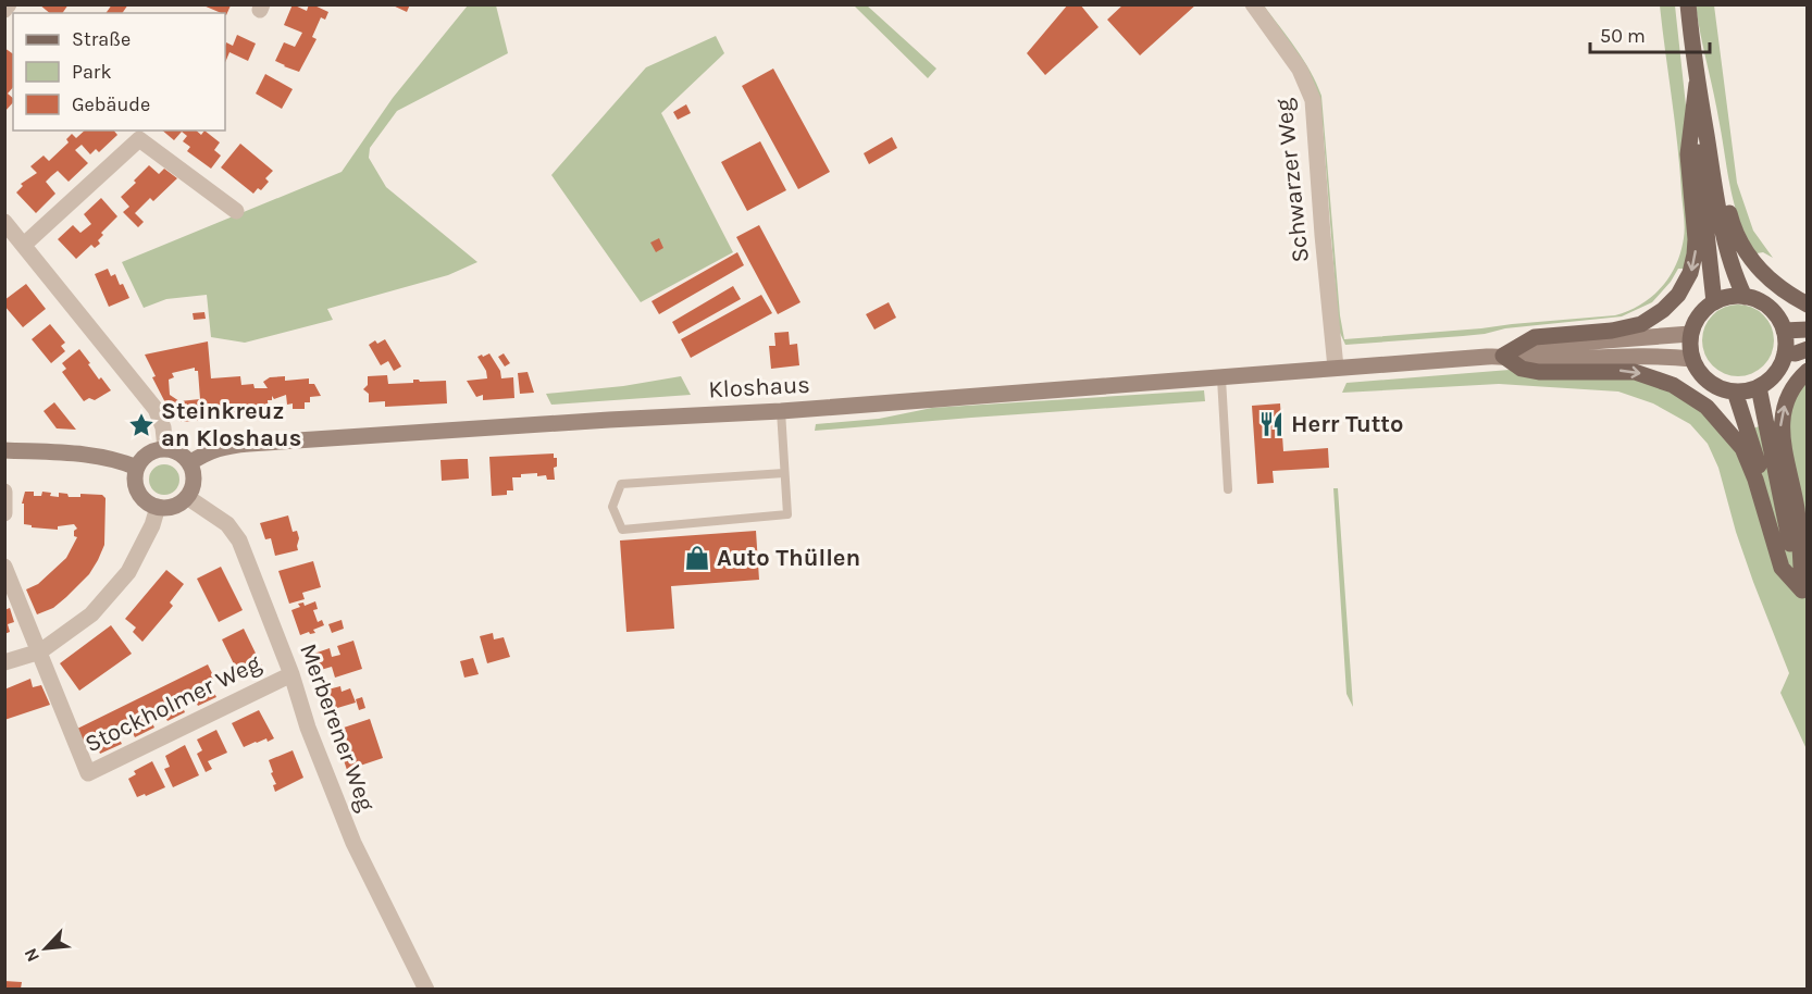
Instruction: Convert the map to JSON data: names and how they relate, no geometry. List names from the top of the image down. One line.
{"streets":{"main road":["Kloshaus"],"street":["Schwarzer Weg","Stockholmer Weg","Merberener Weg"]},"crossings":[["Schwarzer Weg","Kloshaus"],["Kloshaus","Merberener Weg"],["Stockholmer Weg","Merberener Weg"]],"places":{"restaurant":["Herr Tutto"],"place":["Steinkreuz an Kloshaus"],"shop":["Auto Thüllen"]},"legend":["Straße","Park","Gebäude"],"scale_bar":"50 m","north":"bottom left"}
